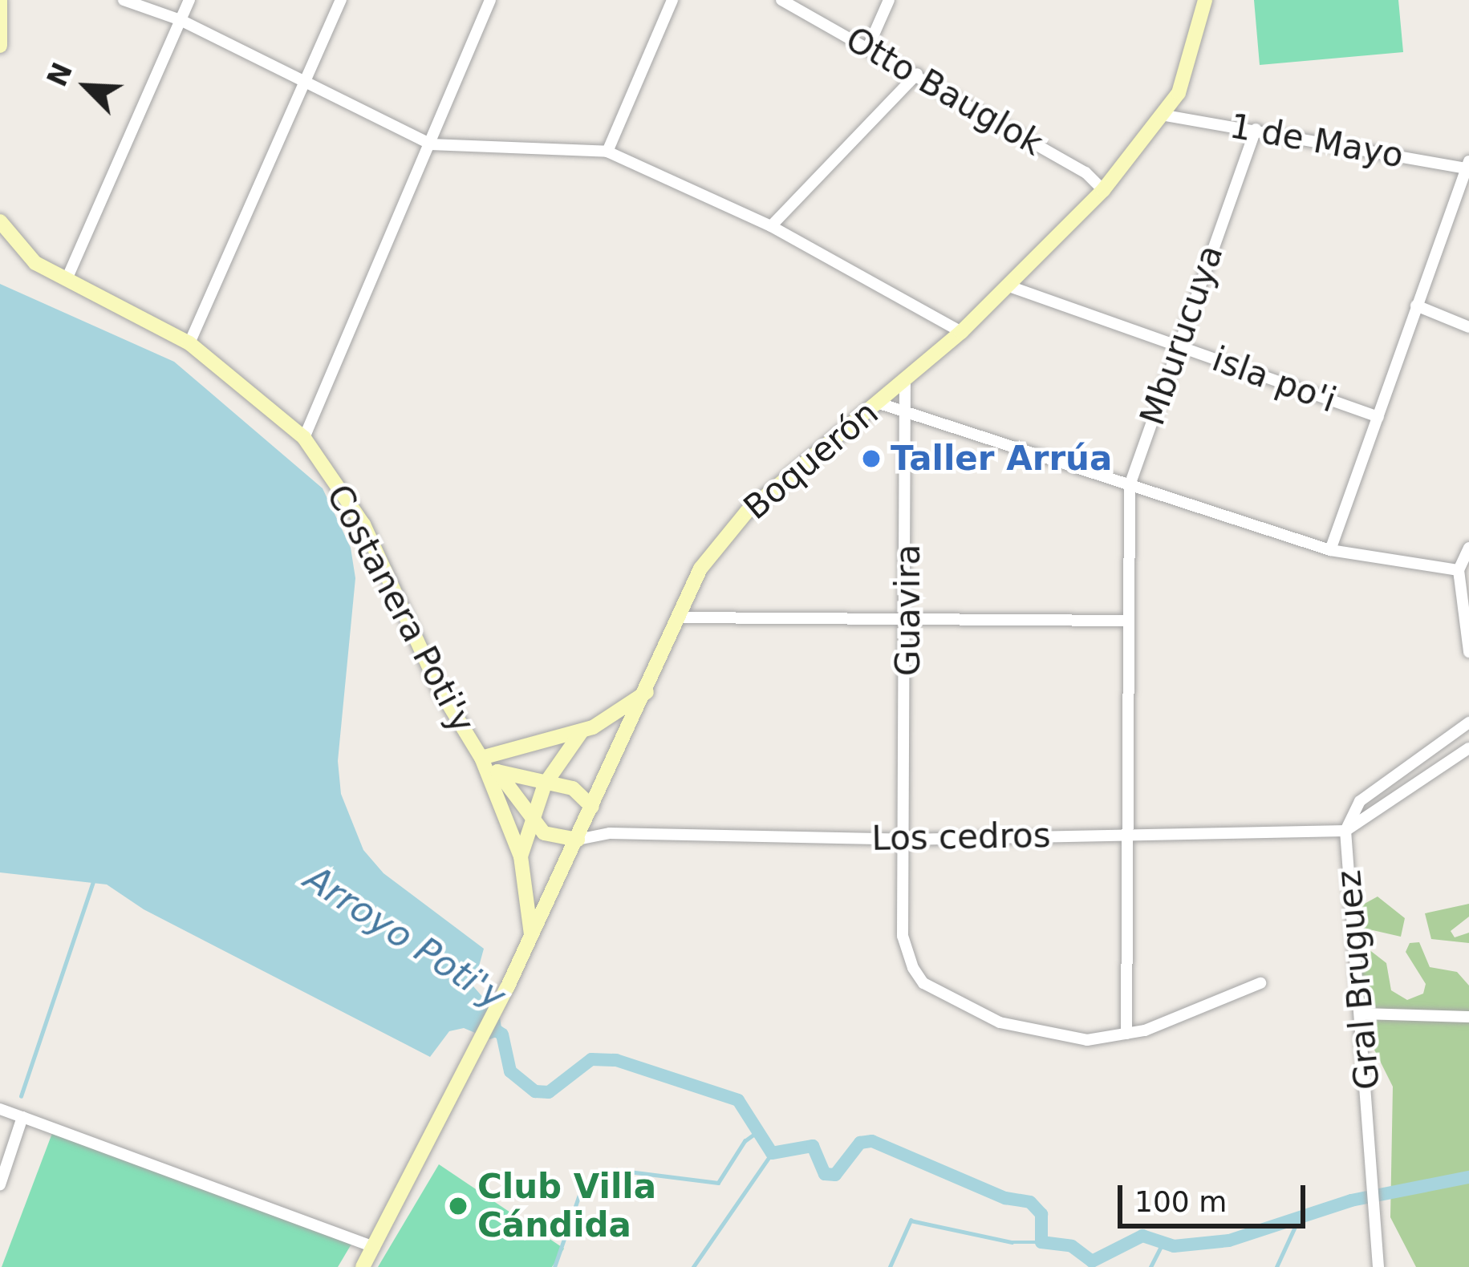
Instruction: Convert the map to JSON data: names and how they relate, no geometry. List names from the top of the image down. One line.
{"streets":{"street":["Otto Bauglok","1 de Mayo","Mburucuya","isla po'i","Boquerón","Costanera Poti'y","Guavira","Los cedros","Gral Bruguez"]},"crossings":[["Otto Bauglok","Boquerón"],["1 de Mayo","Mburucuya"],["1 de Mayo","Boquerón"],["Mburucuya","isla po'i"],["Mburucuya","Guavira"],["Mburucuya","Los cedros"],["isla po'i","Boquerón"],["Boquerón","Guavira"],["Boquerón","Los cedros"],["Guavira","Los cedros"],["Los cedros","Gral Bruguez"]],"water":["Arroyo Poti'y"],"places":["Taller Arrúa","Club Villa Cándida"],"scale_bar":"100 m","north":"top left"}
